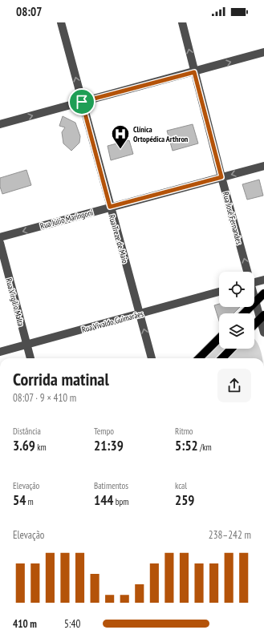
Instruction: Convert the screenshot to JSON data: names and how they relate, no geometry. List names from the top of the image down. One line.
{"streets":{"street":["Rua José Fernandes","Rua Júlio Maringoni","Rua Treze de Maio","Rua Virgílio Malta","Rua Vivaldo Guimarães"]},"crossings":[["Rua José Fernandes","Rua Júlio Maringoni"],["Rua Júlio Maringoni","Rua Treze de Maio"],["Rua Treze de Maio","Rua Vivaldo Guimarães"],["Rua Virgílio Malta","Rua Vivaldo Guimarães"]],"one_way":["Rua José Fernandes","Rua Júlio Maringoni","Rua Treze de Maio"],"places":{"hospital":["Clínica Ortopédica Arthron"]},"page":{"status":"08:07","heading":["Corrida matinal","08:07 · 9 × 410 m"],"stats":[["Distância","3.69 km"],["Tempo","21:39"],["Ritmo","5:52 /km"],["Elevação","54 m"],["Batimentos","144 bpm"],["kcal","259"]],"chart":["Elevação","238–242 m"],"list":[{"name":"410 m","note":"5:40"}]}}
